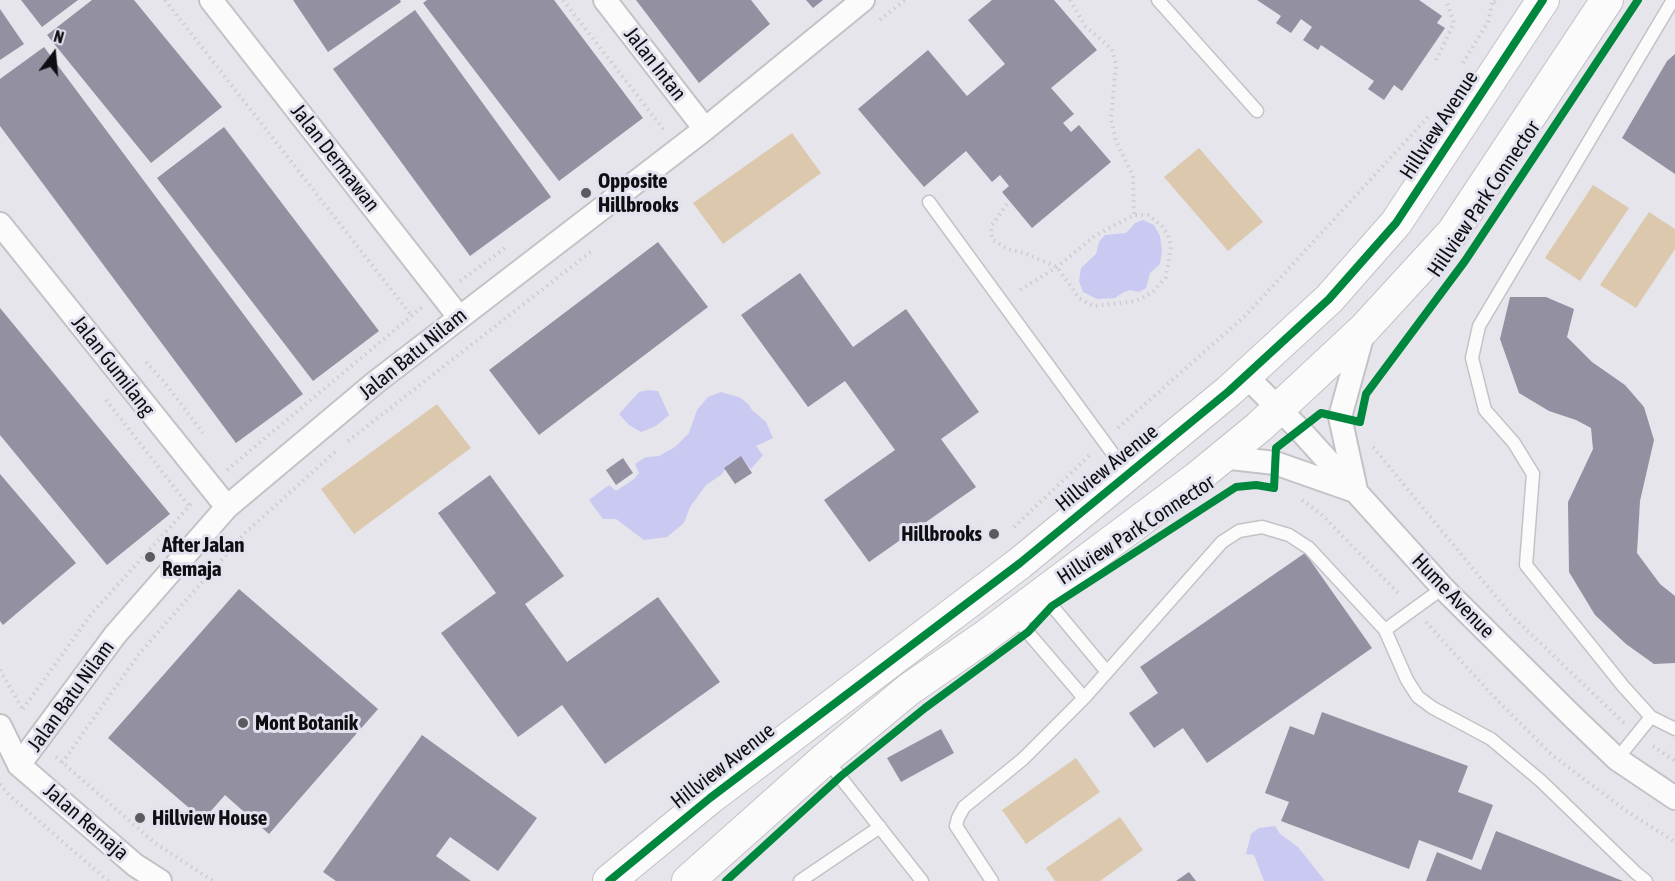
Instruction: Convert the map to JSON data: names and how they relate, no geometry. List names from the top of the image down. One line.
{"streets":{"street":["Jalan Intan","Hillview Avenue","Jalan Dermawan","Jalan Batu Nilam","Jalan Gumilang","Hume Avenue","Jalan Remaja"],"cycle path":["Hillview Park Connector"]},"crossings":[["Jalan Intan","Jalan Batu Nilam"],["Hillview Avenue","Hume Avenue"],["Jalan Dermawan","Jalan Batu Nilam"],["Jalan Batu Nilam","Jalan Gumilang"],["Jalan Batu Nilam","Jalan Remaja"]],"places":["Opposite Hillbrooks","Hillbrooks","After Jalan Remaja","Mont Botanik","Hillview House"],"north":"top"}
